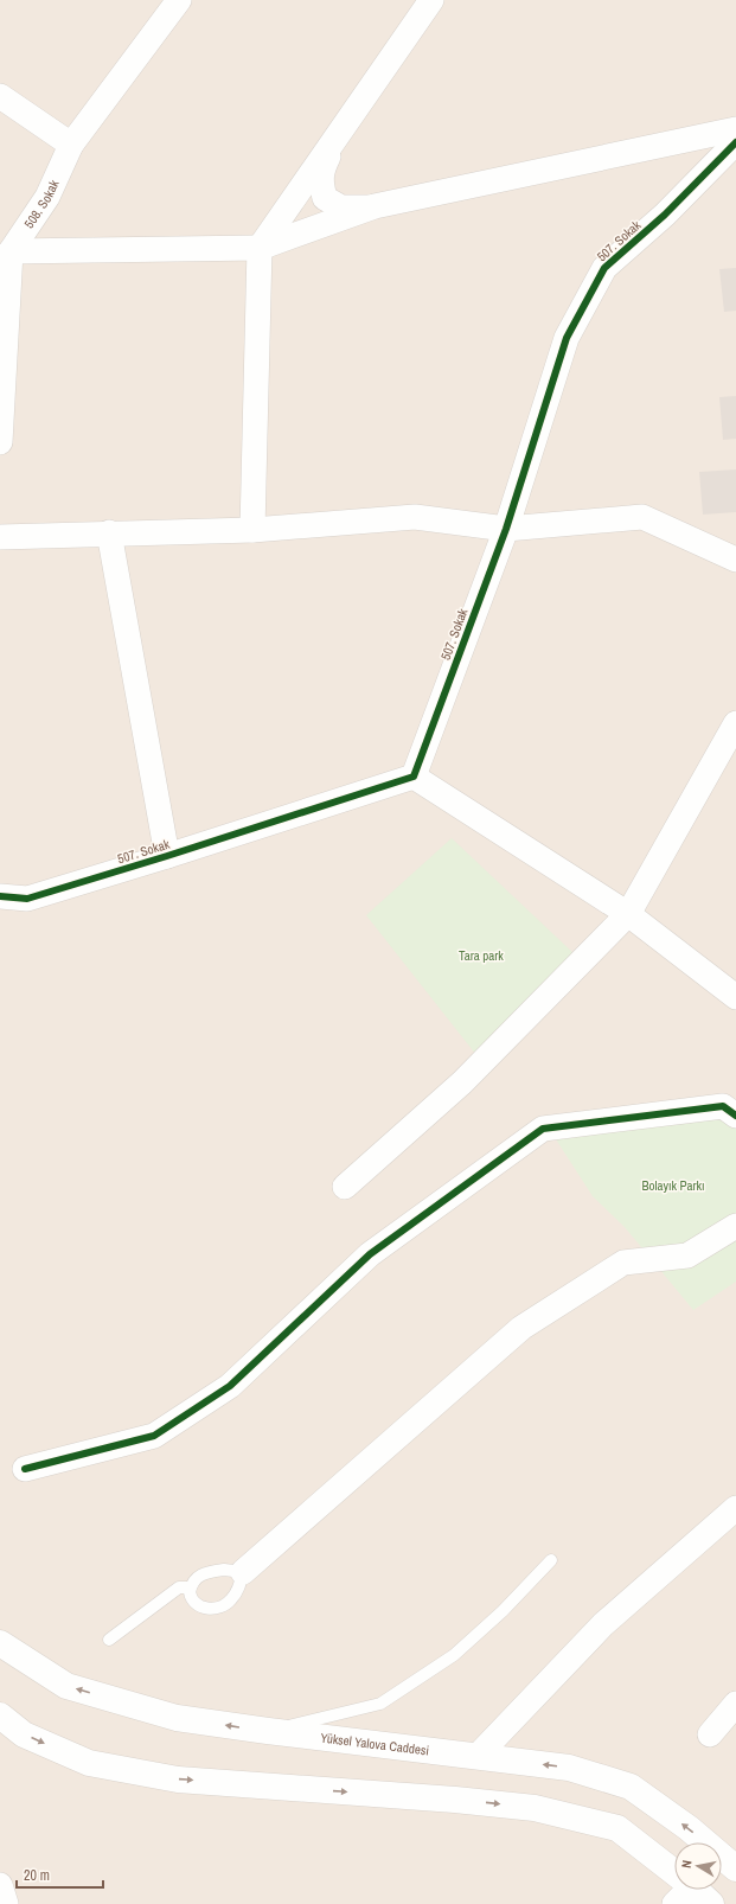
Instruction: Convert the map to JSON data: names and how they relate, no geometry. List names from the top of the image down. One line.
{"streets":{"main road":["Yüksel Yalova Caddesi"],"street":["508. Sokak","507. Sokak"]},"parks":["Tara park","Bolayık Parkı"],"scale_bar":"20 m","north":"left"}
